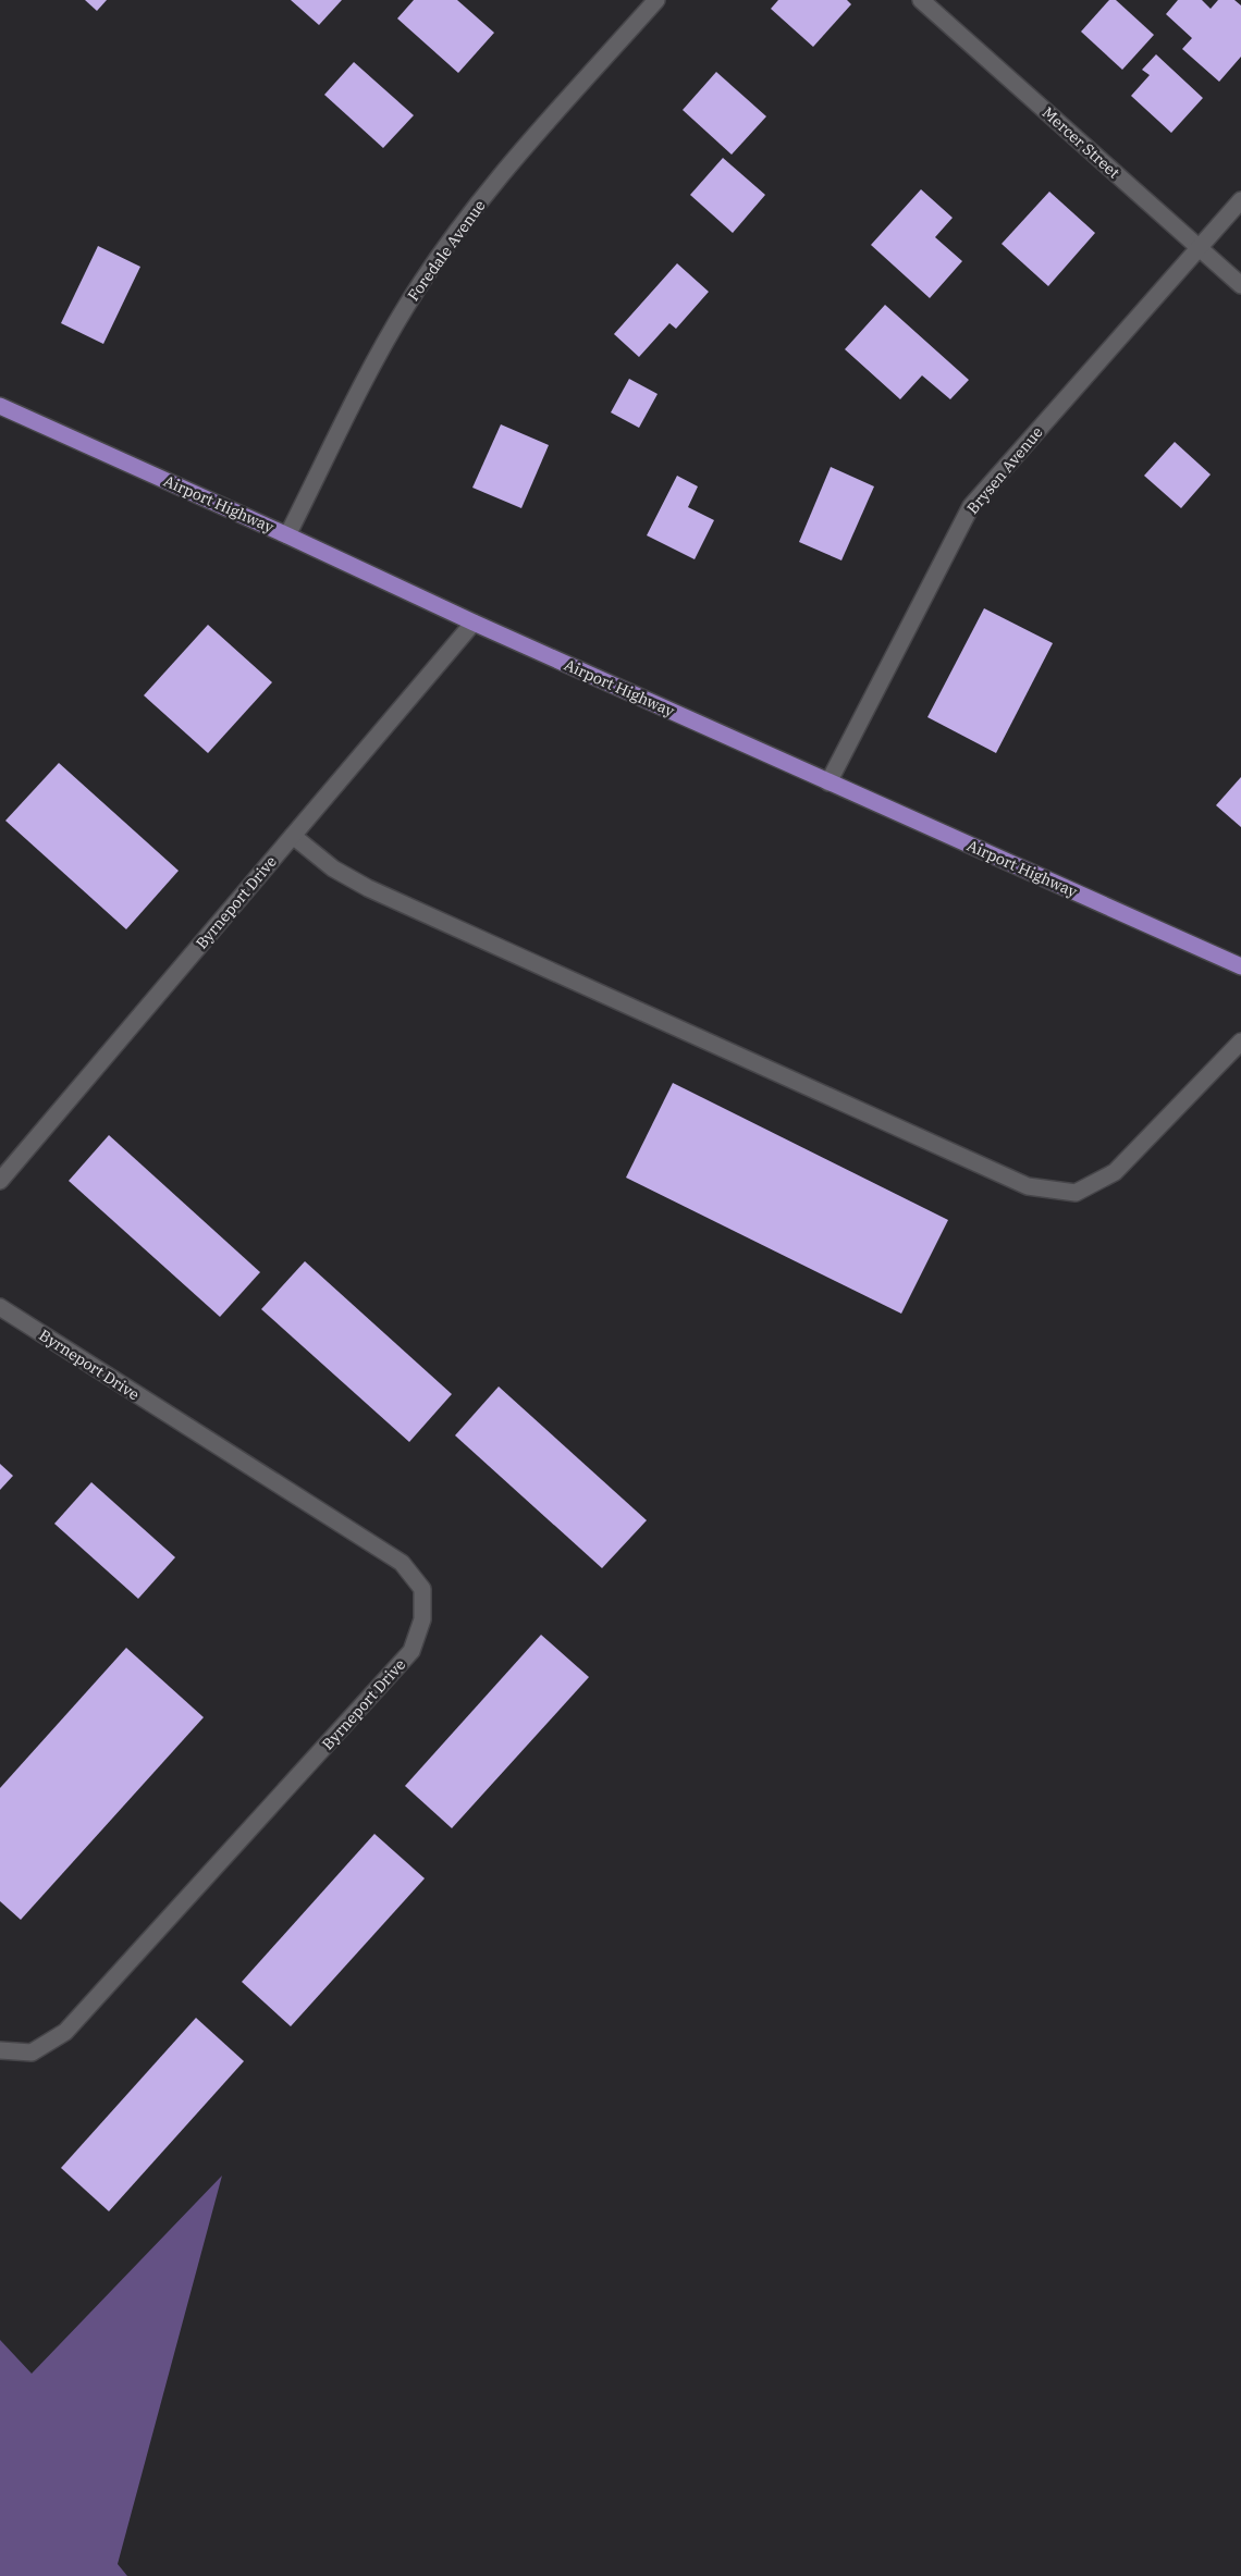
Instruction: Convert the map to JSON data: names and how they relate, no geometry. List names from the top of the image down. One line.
{"streets":{"main road":["Airport Highway"],"street":["Mercer Street","Foredale Avenue","Brysen Avenue","Byrneport Drive"]},"crossings":[["Mercer Street","Brysen Avenue"],["Foredale Avenue","Airport Highway"],["Brysen Avenue","Airport Highway"],["Airport Highway","Byrneport Drive"]]}
